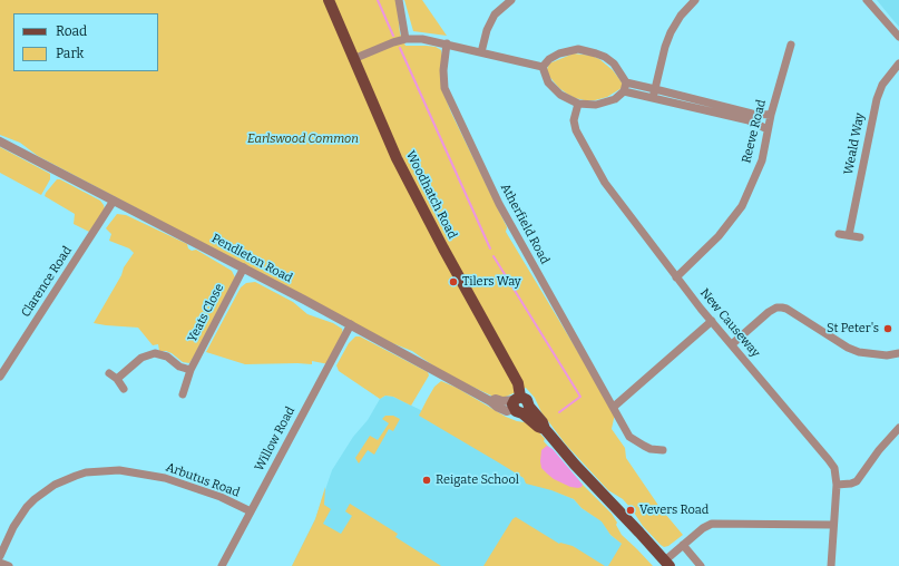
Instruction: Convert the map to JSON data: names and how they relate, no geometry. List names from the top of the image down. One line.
{"streets":{"main road":["Woodhatch Road"],"street":["Reeve Road","Weald Way","Atherfield Road","Pendleton Road","Clarence Road","Yeats Close","New Causeway","Willow Road","Arbutus Road"]},"crossings":[["Reeve Road","New Causeway"],["Woodhatch Road","Pendleton Road"],["Pendleton Road","Clarence Road"],["Pendleton Road","Yeats Close"],["Pendleton Road","Willow Road"],["Willow Road","Arbutus Road"]],"parks":["Earlswood Common"],"places":["Tilers Way","St Peter's","Reigate School","Vevers Road"],"legend":["Road","Park"]}
